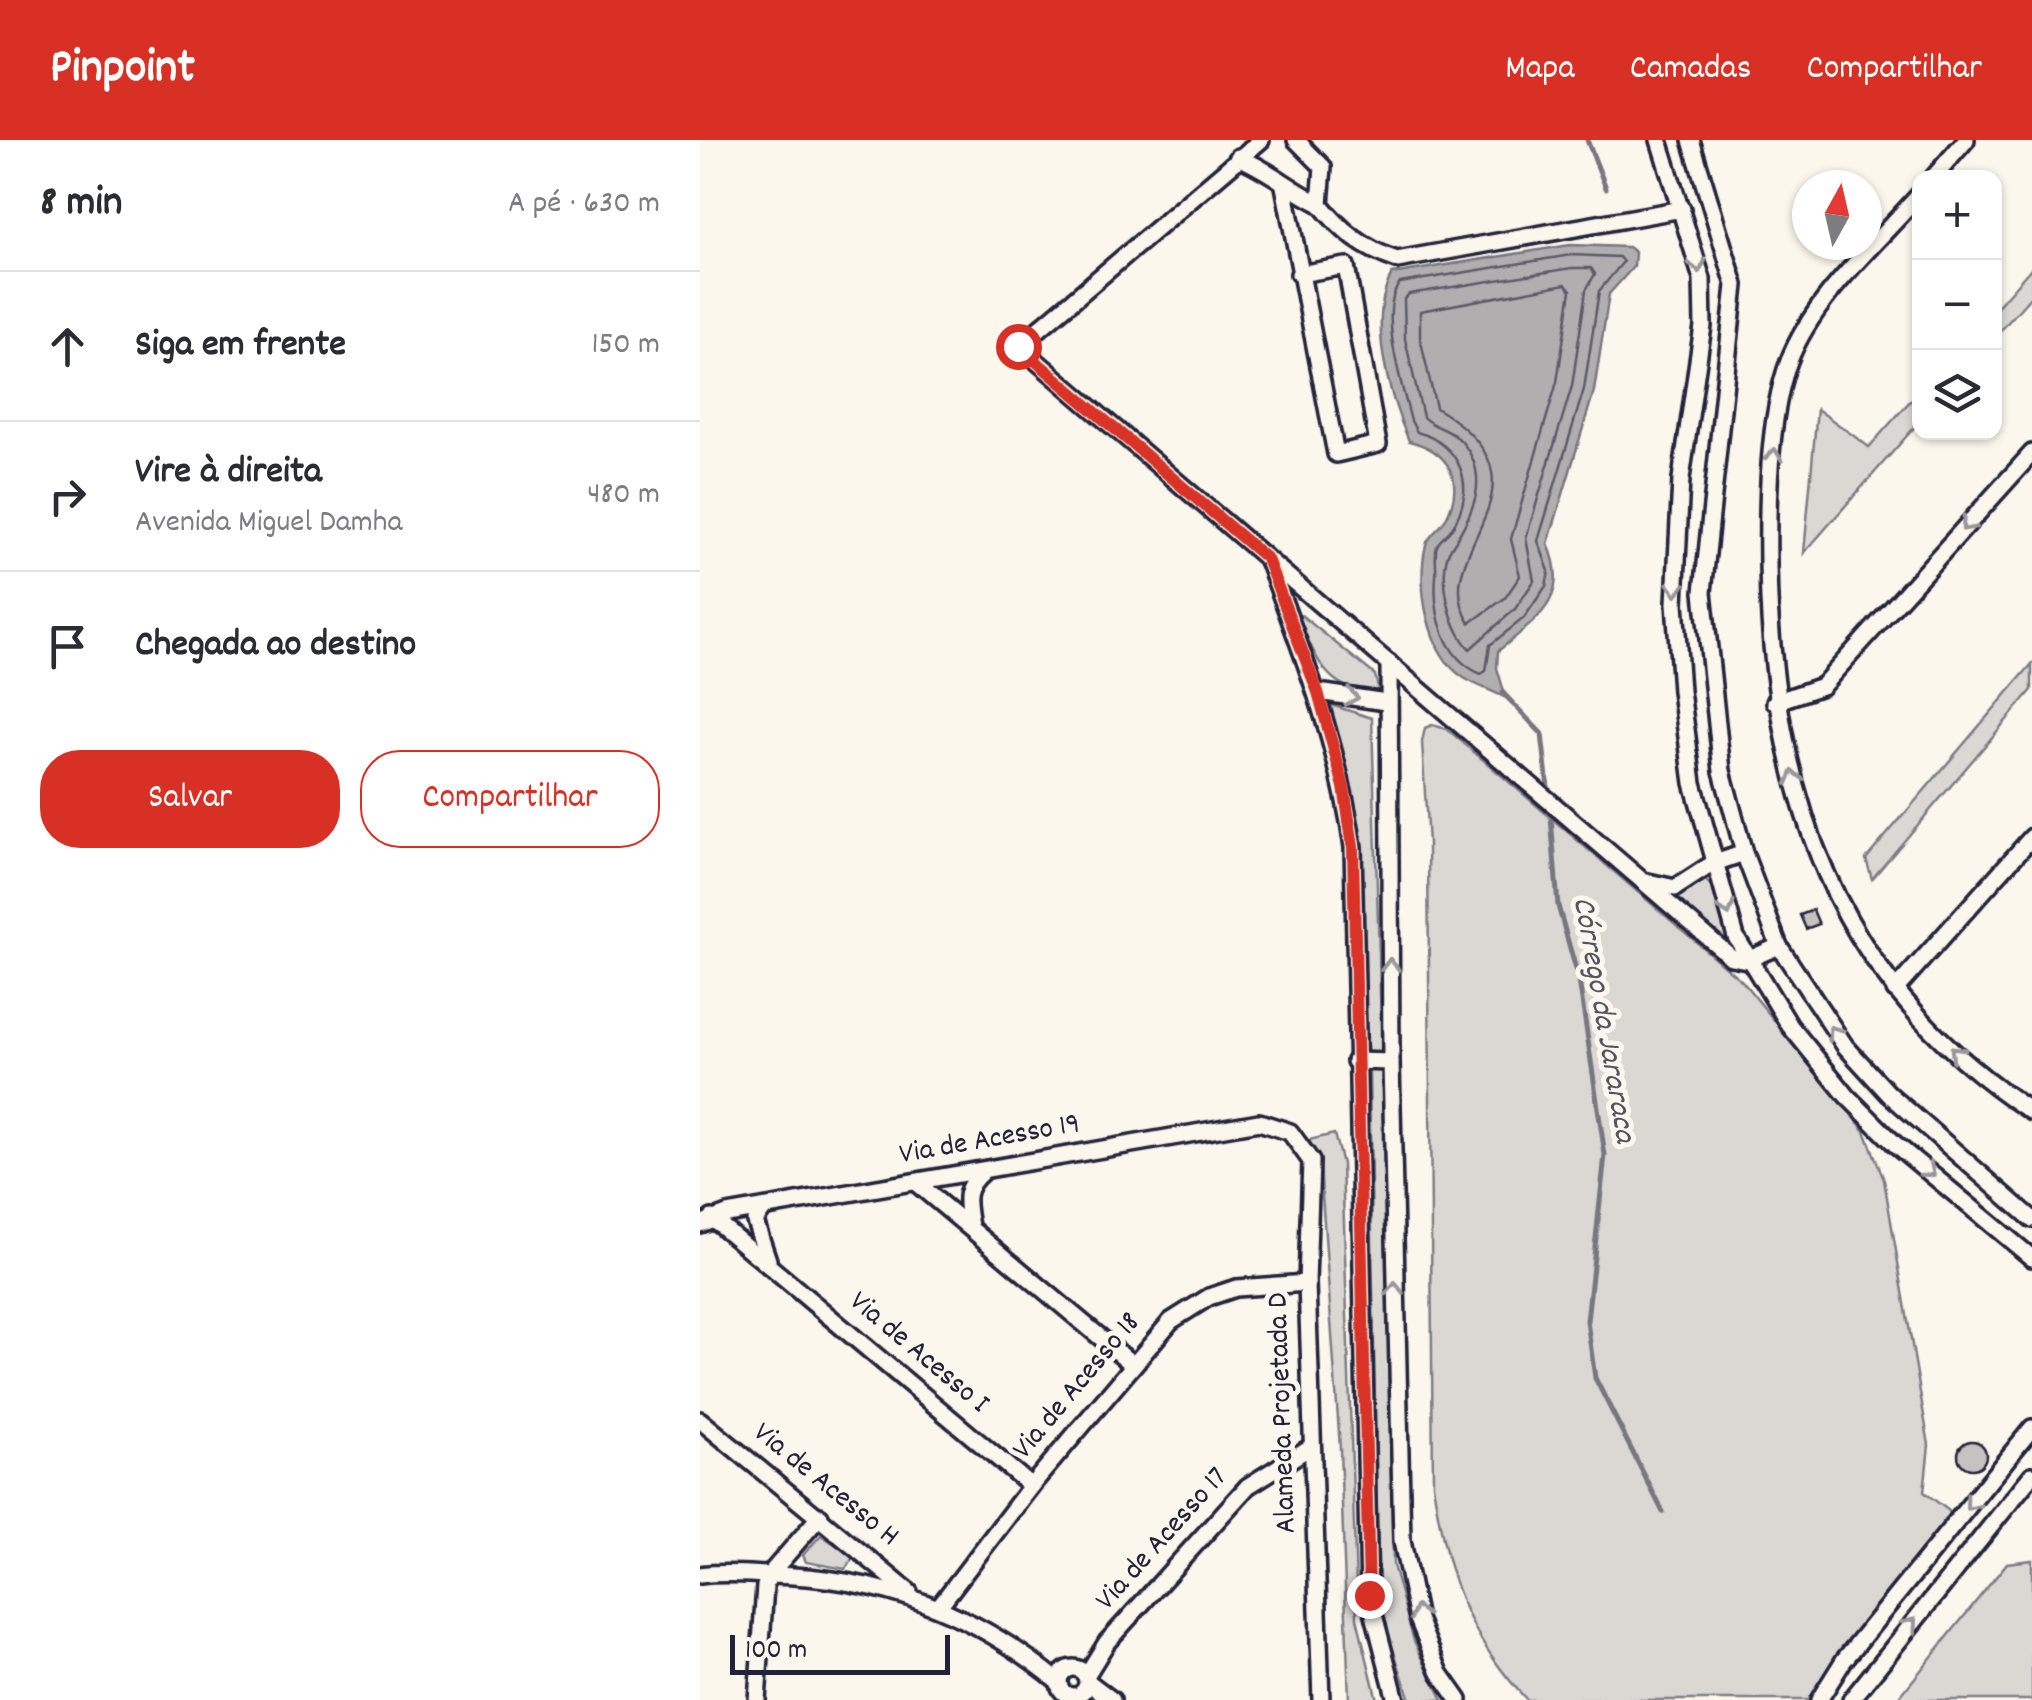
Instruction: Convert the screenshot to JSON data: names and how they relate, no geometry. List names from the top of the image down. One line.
{"streets":{"street":["Via de Acesso 19","Via de Acesso I","Via de Acesso 18","Alameda Projetada D","Via de Acesso H","Via de Acesso 17"]},"crossings":[["Via de Acesso 19","Via de Acesso I"],["Via de Acesso 19","Alameda Projetada D"],["Via de Acesso I","Via de Acesso 18"],["Via de Acesso 18","Alameda Projetada D"],["Alameda Projetada D","Via de Acesso 17"]],"water":["Córrego da Jararaca"],"scale_bar":"100 m","north":"top","page":{"header":"Pinpoint","nav":["Mapa","Camadas","Compartilhar"],"heading":["8 min","A pé · 630 m"],"map_buttons":["+","−"],"list":[["Siga em frente","150 m"],["Vire à direita","Avenida Miguel Damha","480 m"],"Chegada ao destino"],"buttons":["Salvar","Compartilhar"],"scale":"100 m"}}
